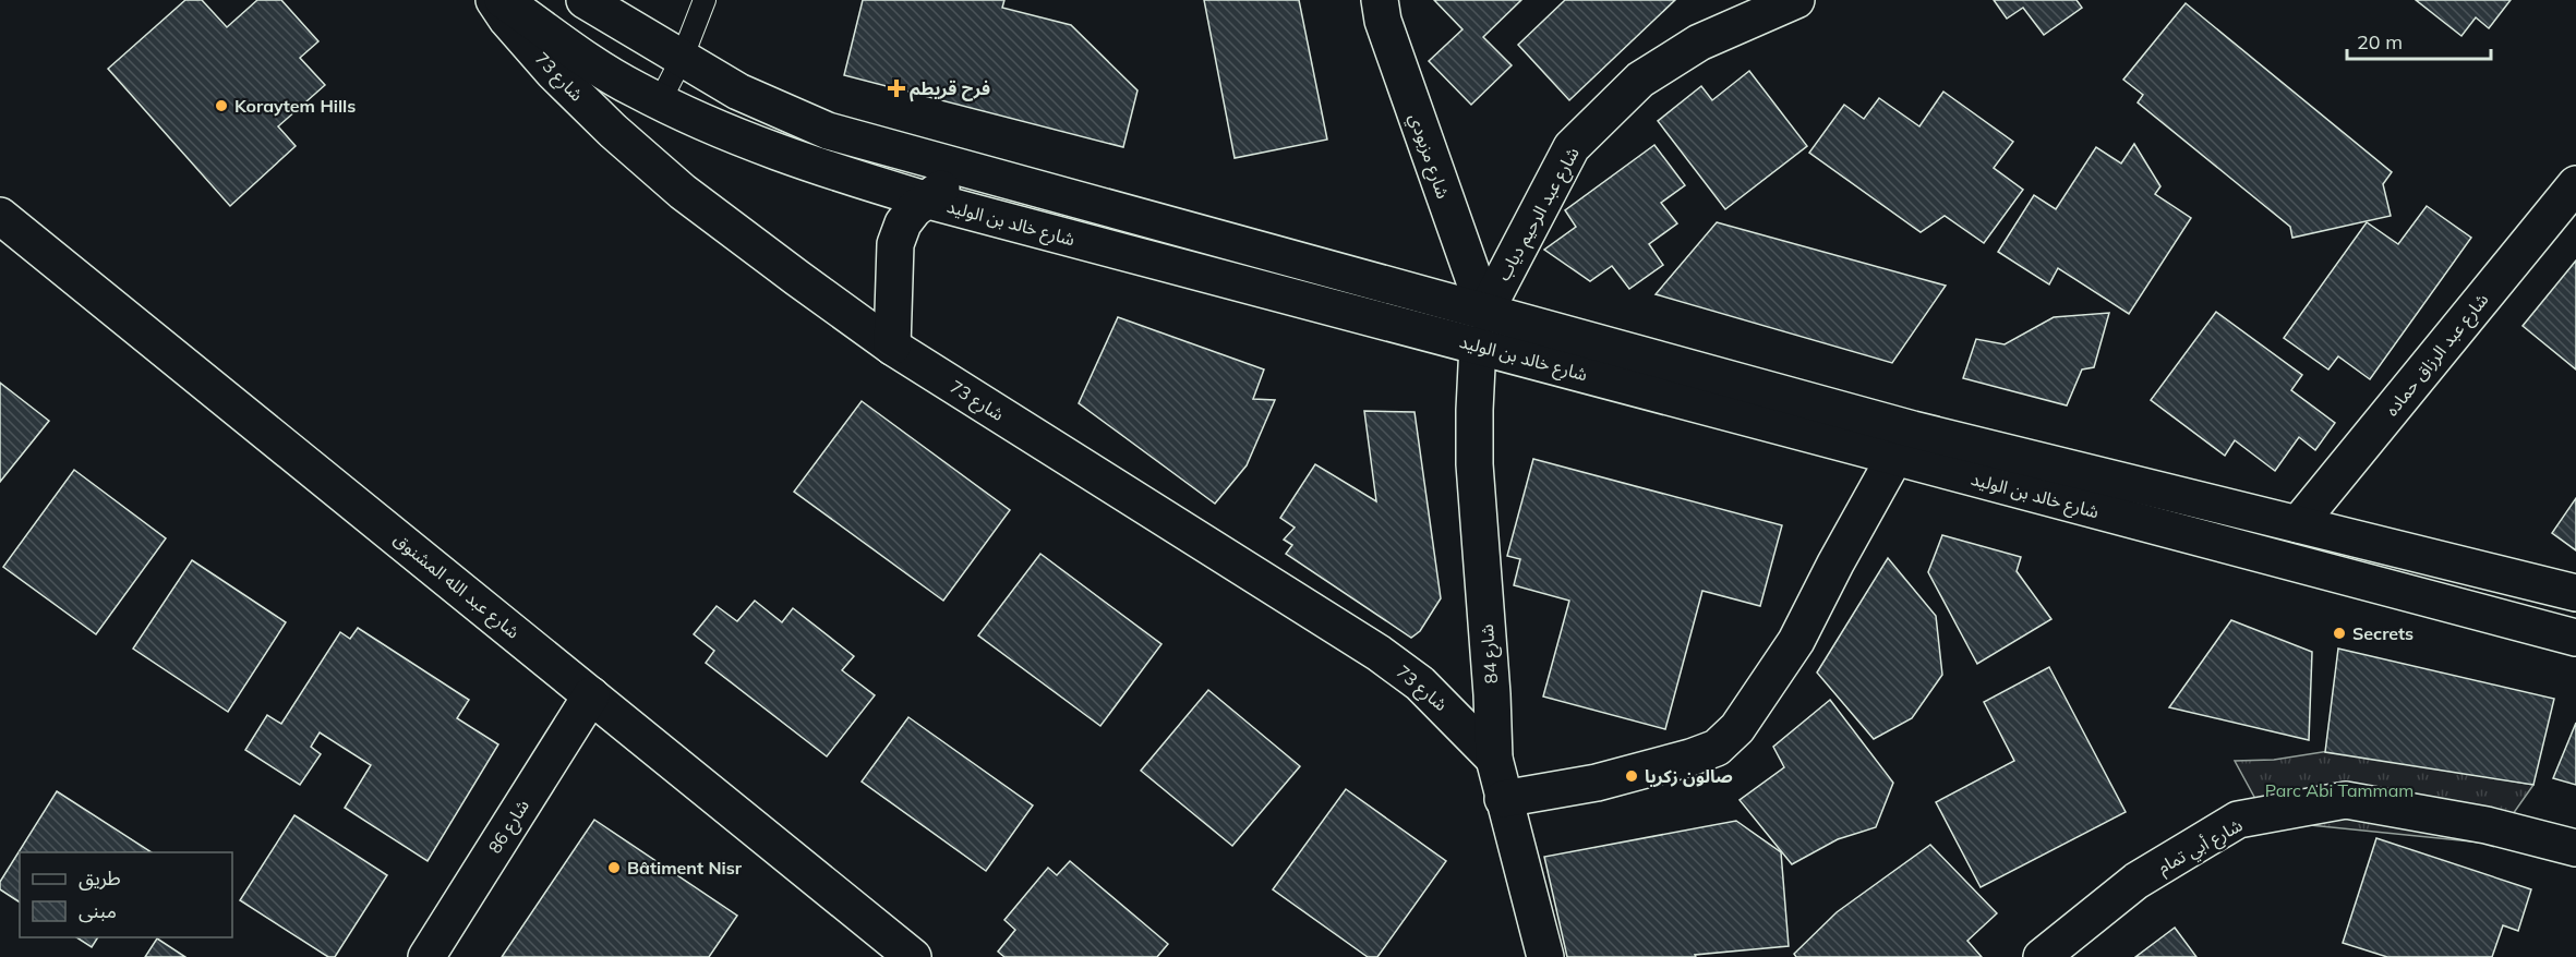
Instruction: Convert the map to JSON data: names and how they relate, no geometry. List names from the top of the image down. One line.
{"streets":{"street":["شارع 73","شارع مزبودي","شارع عبد الرحيم دياب","شارع خالد بن الوليد","شارع عبد الرزاق حماده","شارع عبد الله المشنوق","شارع 84","شارع 86","شارع أبي تمام"]},"crossings":[["شارع 73","شارع 84"],["شارع مزبودي","شارع عبد الرحيم دياب"],["شارع مزبودي","شارع خالد بن الوليد"],["شارع مزبودي","شارع 84"],["شارع عبد الرحيم دياب","شارع خالد بن الوليد"],["شارع عبد الرحيم دياب","شارع 84"],["شارع خالد بن الوليد","شارع عبد الرزاق حماده"],["شارع خالد بن الوليد","شارع 84"],["شارع عبد الله المشنوق","شارع 86"]],"parks":["Parc Abi Tammam"],"places":{"health":["فرح قريطم"],"other":["Koraytem Hills","Secrets","صالون زكريا","Bâtiment Nisr"]},"legend":["طريق","مبنى"],"scale_bar":"20 m"}
